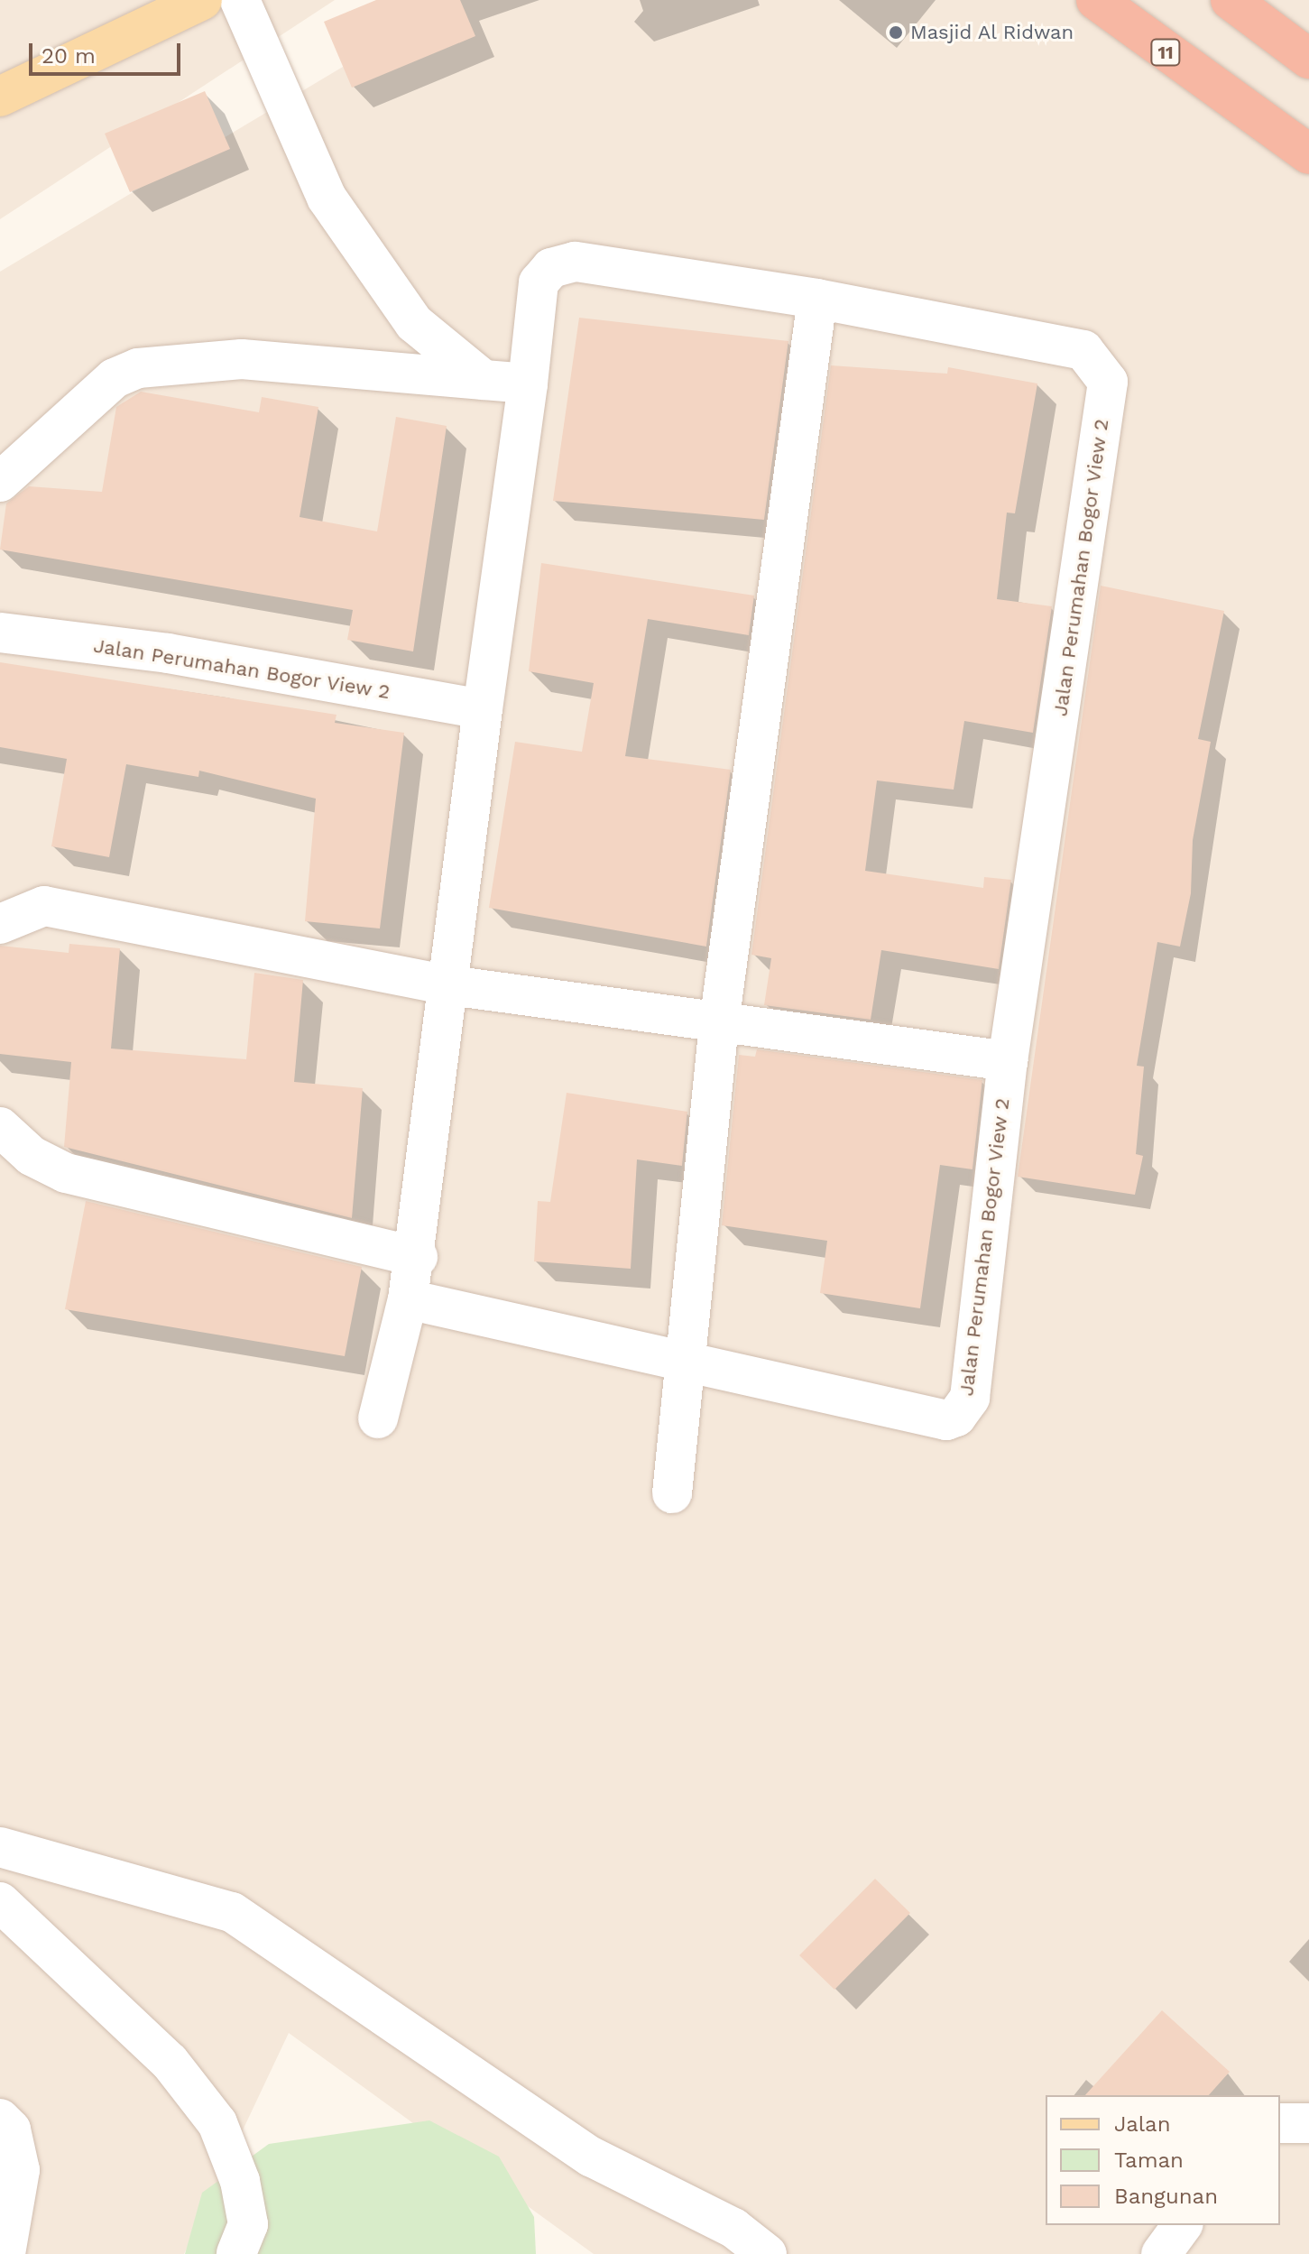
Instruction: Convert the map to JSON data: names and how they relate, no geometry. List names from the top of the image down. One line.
{"streets":{"highway":["11"],"street":["Jalan Perumahan Bogor View 2"]},"places":["Masjid Al Ridwan"],"legend":["Jalan","Taman","Bangunan"],"scale_bar":"20 m"}
